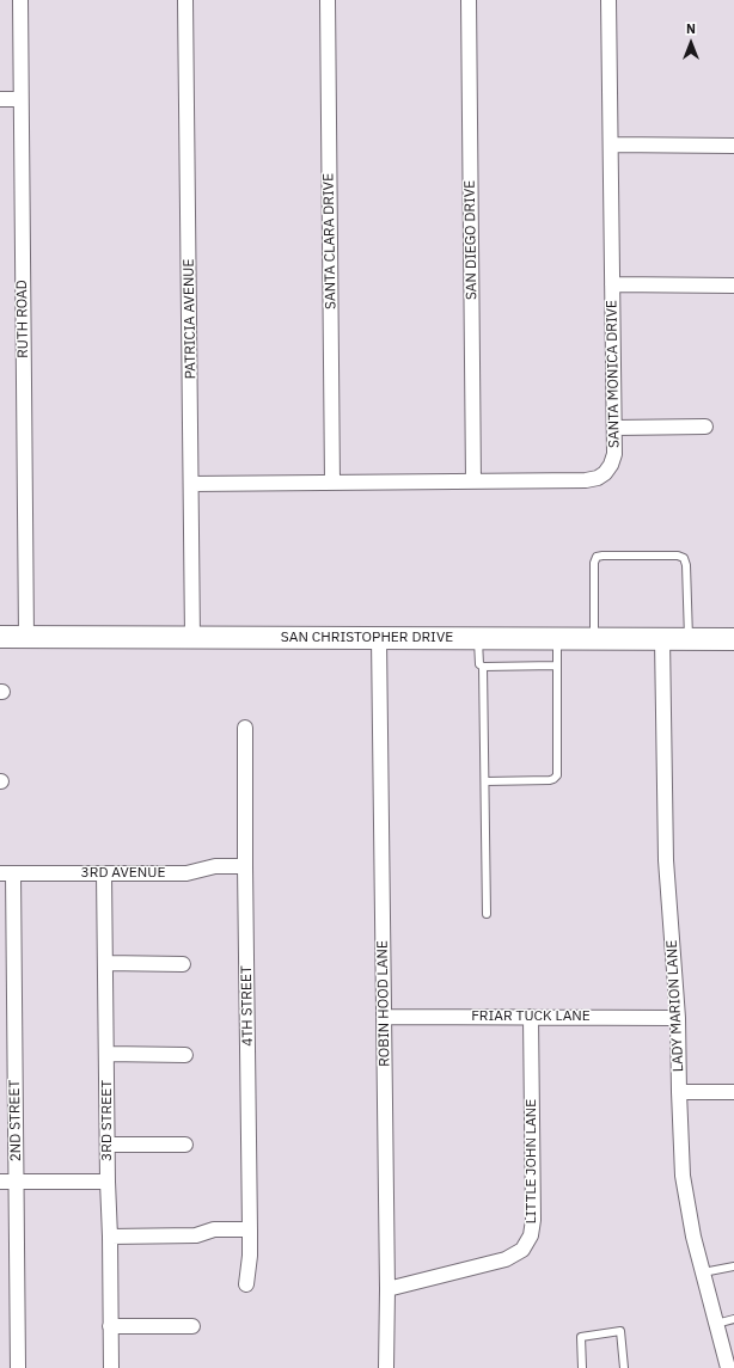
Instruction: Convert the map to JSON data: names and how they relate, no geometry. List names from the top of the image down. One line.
{"streets":{"street":["SAN DIEGO DRIVE","SANTA CLARA DRIVE","RUTH ROAD","PATRICIA AVENUE","SANTA MONICA DRIVE","SAN CHRISTOPHER DRIVE","3RD AVENUE","ROBIN HOOD LANE","4TH STREET","LADY MARION LANE","FRIAR TUCK LANE","2ND STREET","3RD STREET","LITTLE JOHN LANE"]},"crossings":[["SAN DIEGO DRIVE","SANTA MONICA DRIVE"],["SANTA CLARA DRIVE","SANTA MONICA DRIVE"],["RUTH ROAD","SAN CHRISTOPHER DRIVE"],["PATRICIA AVENUE","SANTA MONICA DRIVE"],["PATRICIA AVENUE","SAN CHRISTOPHER DRIVE"],["SAN CHRISTOPHER DRIVE","ROBIN HOOD LANE"],["SAN CHRISTOPHER DRIVE","LADY MARION LANE"],["3RD AVENUE","4TH STREET"],["3RD AVENUE","2ND STREET"],["3RD AVENUE","3RD STREET"],["ROBIN HOOD LANE","FRIAR TUCK LANE"],["ROBIN HOOD LANE","LITTLE JOHN LANE"],["LADY MARION LANE","FRIAR TUCK LANE"],["FRIAR TUCK LANE","LITTLE JOHN LANE"]],"north":"top"}
